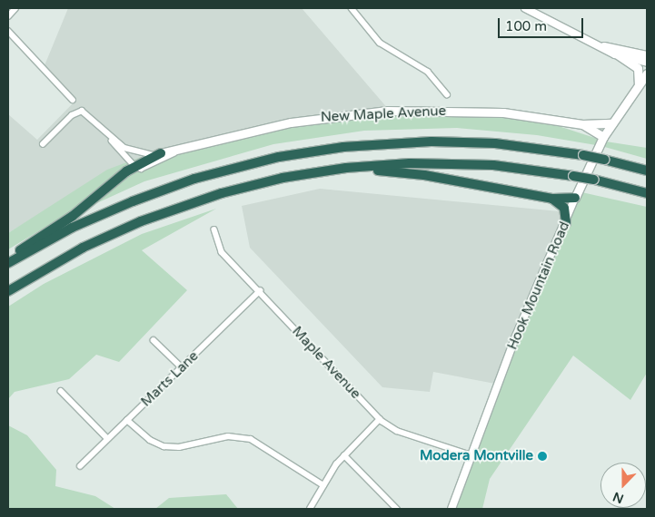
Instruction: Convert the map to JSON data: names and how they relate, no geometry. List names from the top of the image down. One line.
{"streets":{"main road":["New Maple Avenue","Hook Mountain Road"],"street":["Maple Avenue","Marts Lane"]},"crossings":[["New Maple Avenue","Hook Mountain Road"],["Hook Mountain Road","Maple Avenue"],["Maple Avenue","Marts Lane"]],"places":["Modera Montville"],"scale_bar":"100 m","north":"bottom"}
